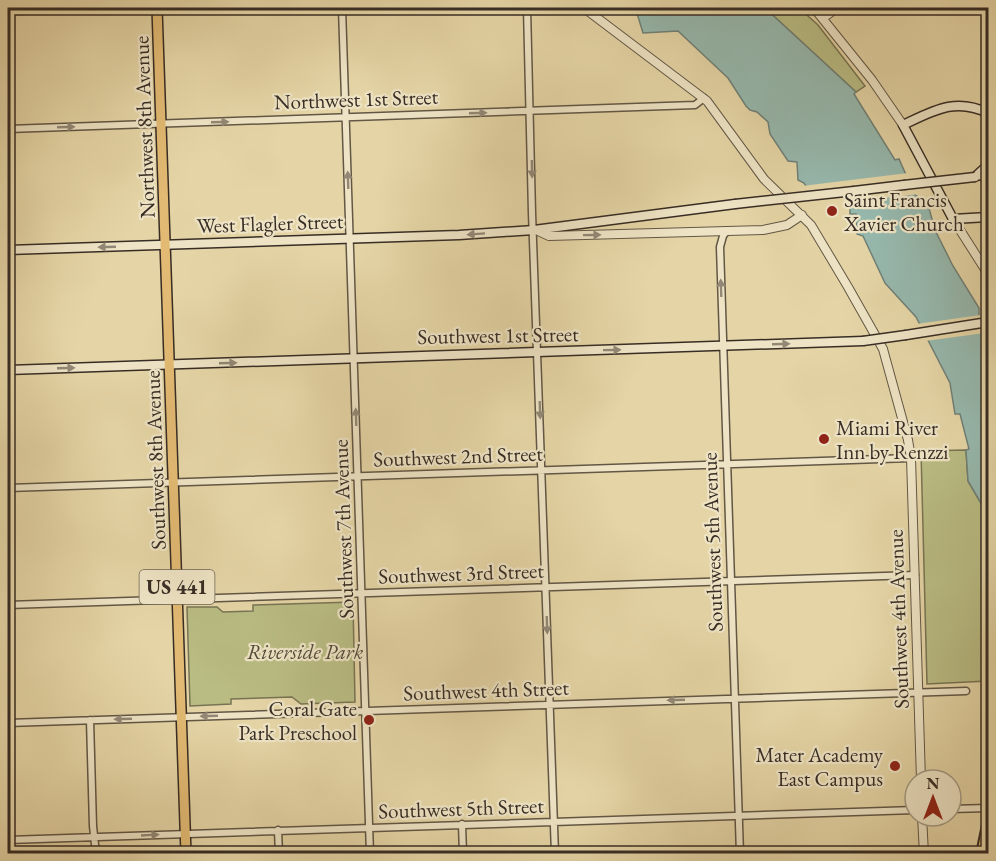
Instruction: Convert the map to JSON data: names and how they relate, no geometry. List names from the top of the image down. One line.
{"streets":{"main road":["Northwest 8th Avenue","West Flagler Street","Southwest 1st Street","Southwest 8th Avenue","US 441"],"street":["Northwest 1st Street","Southwest 2nd Street","Southwest 7th Avenue","Southwest 5th Avenue","Southwest 3rd Street","Southwest 4th Avenue","Southwest 4th Street","Southwest 5th Street"]},"crossings":[["Northwest 1st Street","Northwest 8th Avenue"],["Northwest 1st Street","Southwest 7th Avenue"],["Northwest 1st Street","Southwest 4th Avenue"],["Northwest 8th Avenue","West Flagler Street"],["Northwest 8th Avenue","Southwest 8th Avenue"],["West Flagler Street","Southwest 8th Avenue"],["West Flagler Street","Southwest 7th Avenue"],["West Flagler Street","Southwest 5th Avenue"],["West Flagler Street","Southwest 4th Avenue"],["Southwest 1st Street","Southwest 8th Avenue"],["Southwest 1st Street","Southwest 7th Avenue"],["Southwest 1st Street","Southwest 5th Avenue"],["Southwest 2nd Street","Southwest 8th Avenue"],["Southwest 2nd Street","Southwest 7th Avenue"],["Southwest 2nd Street","Southwest 5th Avenue"],["Southwest 2nd Street","Southwest 4th Avenue"],["Southwest 8th Avenue","Southwest 3rd Street"],["Southwest 8th Avenue","Southwest 4th Street"],["Southwest 8th Avenue","Southwest 5th Street"],["Southwest 7th Avenue","Southwest 3rd Street"],["Southwest 7th Avenue","Southwest 4th Street"],["Southwest 7th Avenue","Southwest 5th Street"],["Southwest 5th Avenue","Southwest 3rd Street"],["Southwest 5th Avenue","Southwest 4th Street"],["Southwest 5th Avenue","Southwest 5th Street"],["Southwest 3rd Street","Southwest 4th Avenue"],["Southwest 4th Avenue","Southwest 4th Street"]],"one_way":["Northwest 1st Street","Southwest 1st Street","Southwest 4th Street"],"parks":["Riverside Park"],"places":["Saint Francis Xavier Church","Miami River Inn by Renzzi","Coral Gate Park Preschool","Mater Academy East Campus"],"north":"top"}
